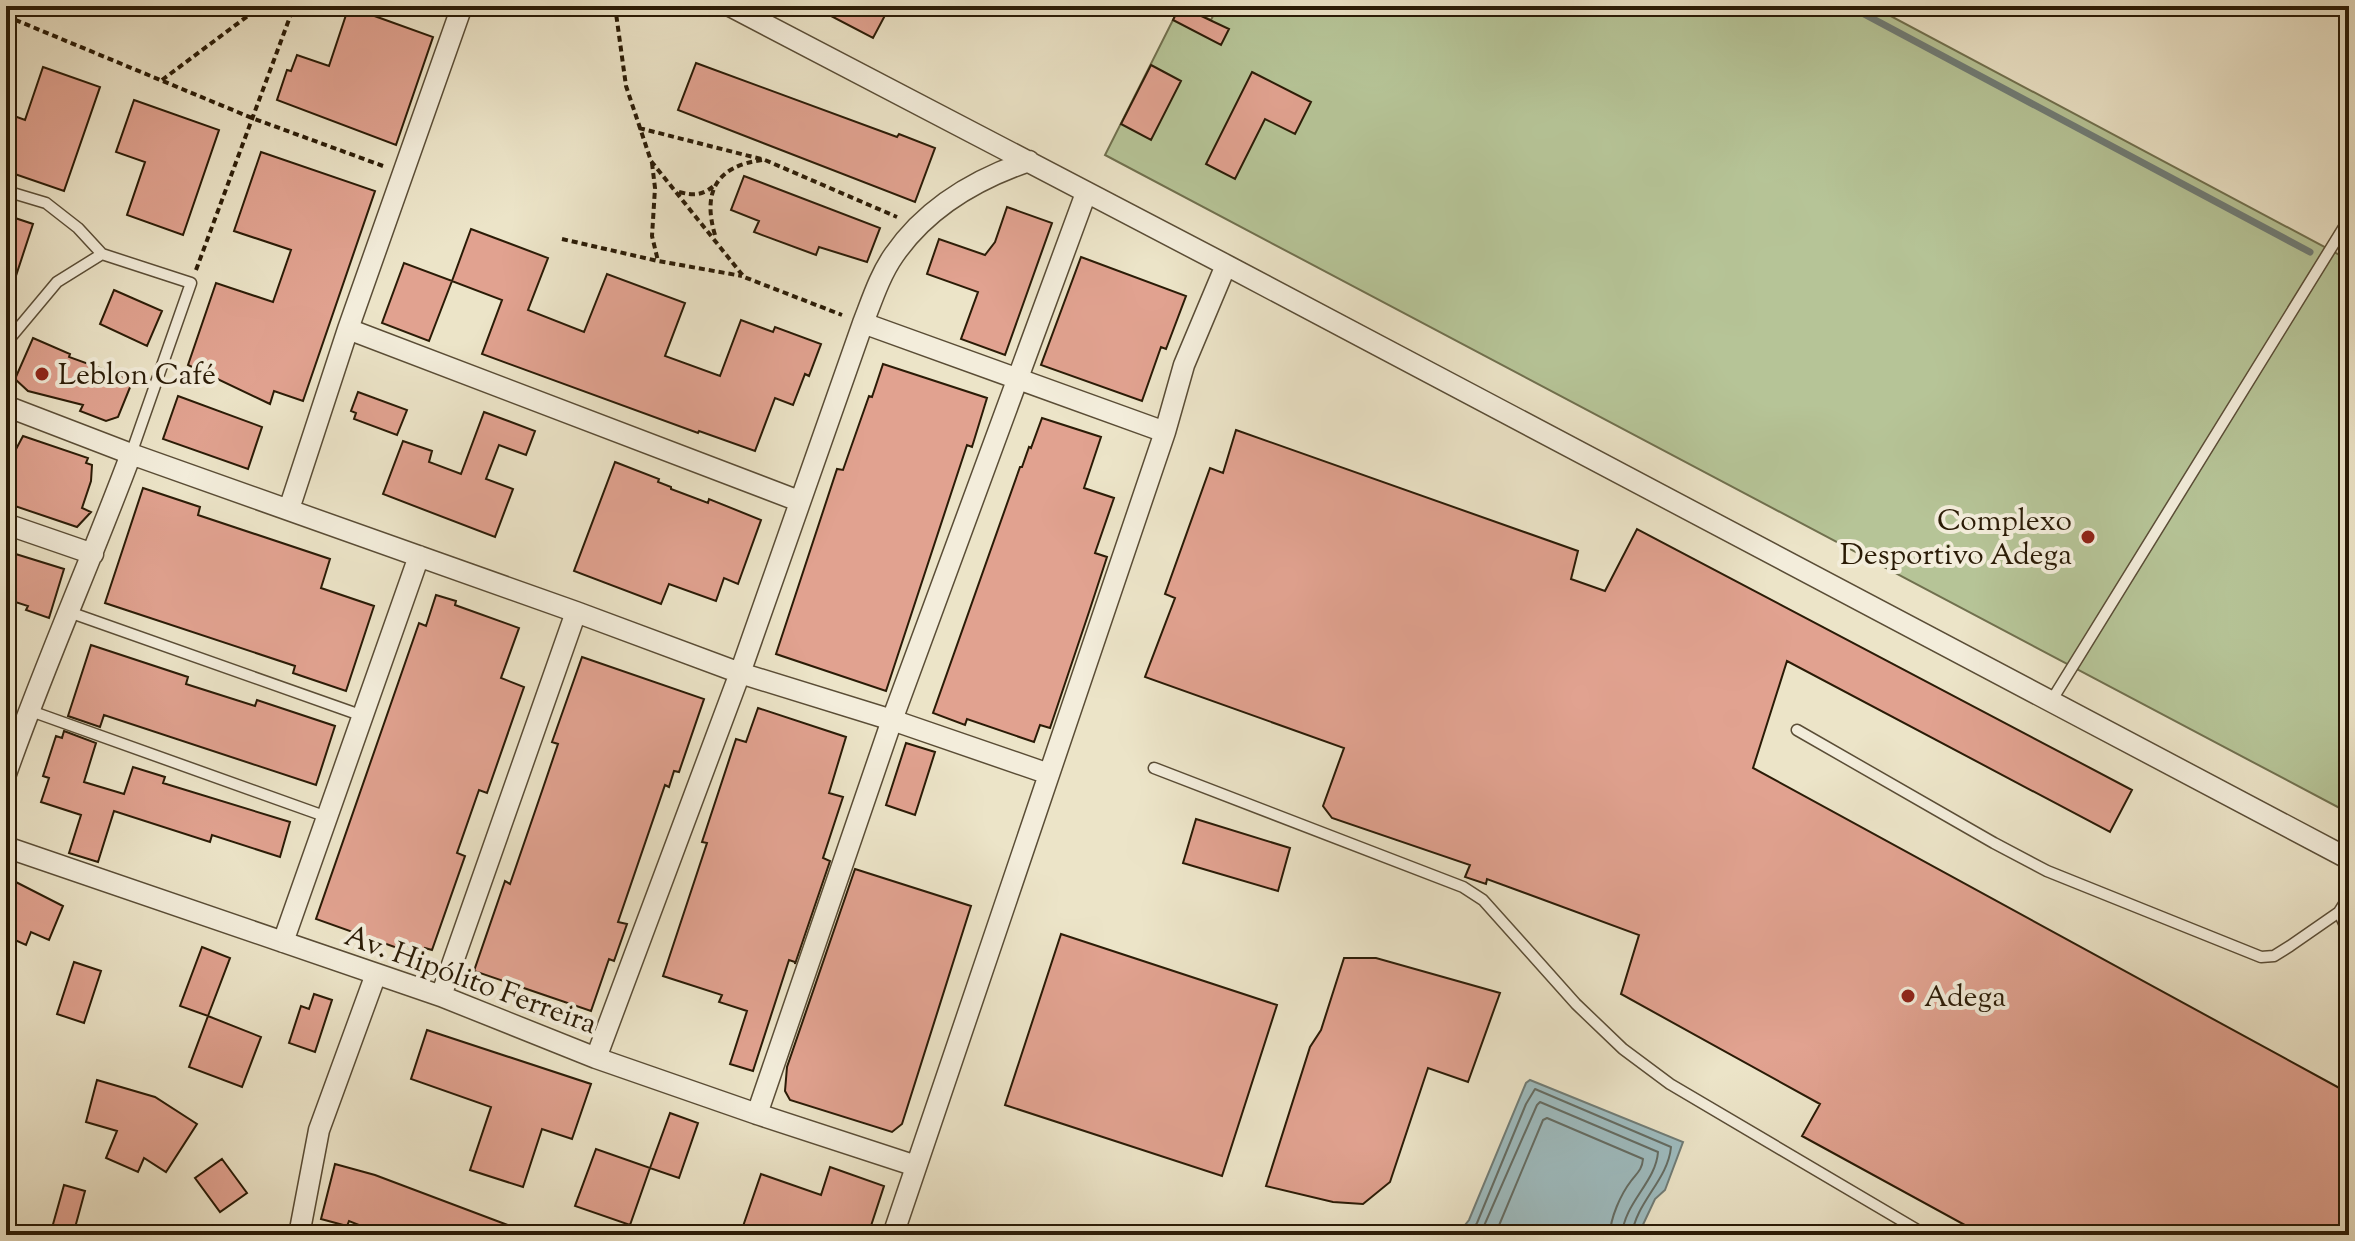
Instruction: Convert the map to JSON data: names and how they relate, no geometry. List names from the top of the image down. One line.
{"streets":{"street":["Av. Hipólito Ferreira"]},"places":["Leblon Café","Complexo Desportivo Adega","Adega"]}
